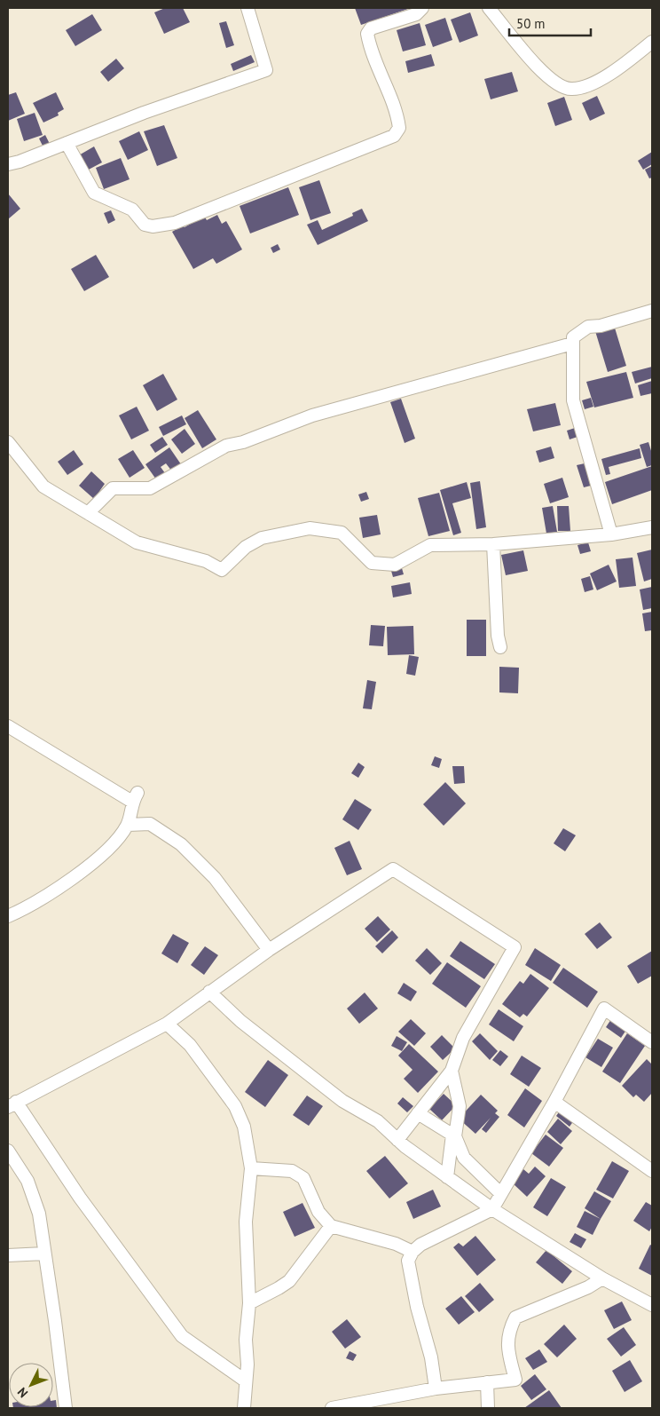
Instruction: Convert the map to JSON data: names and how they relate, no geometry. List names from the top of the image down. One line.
{"scale_bar":"50 m","north":"bottom left"}
